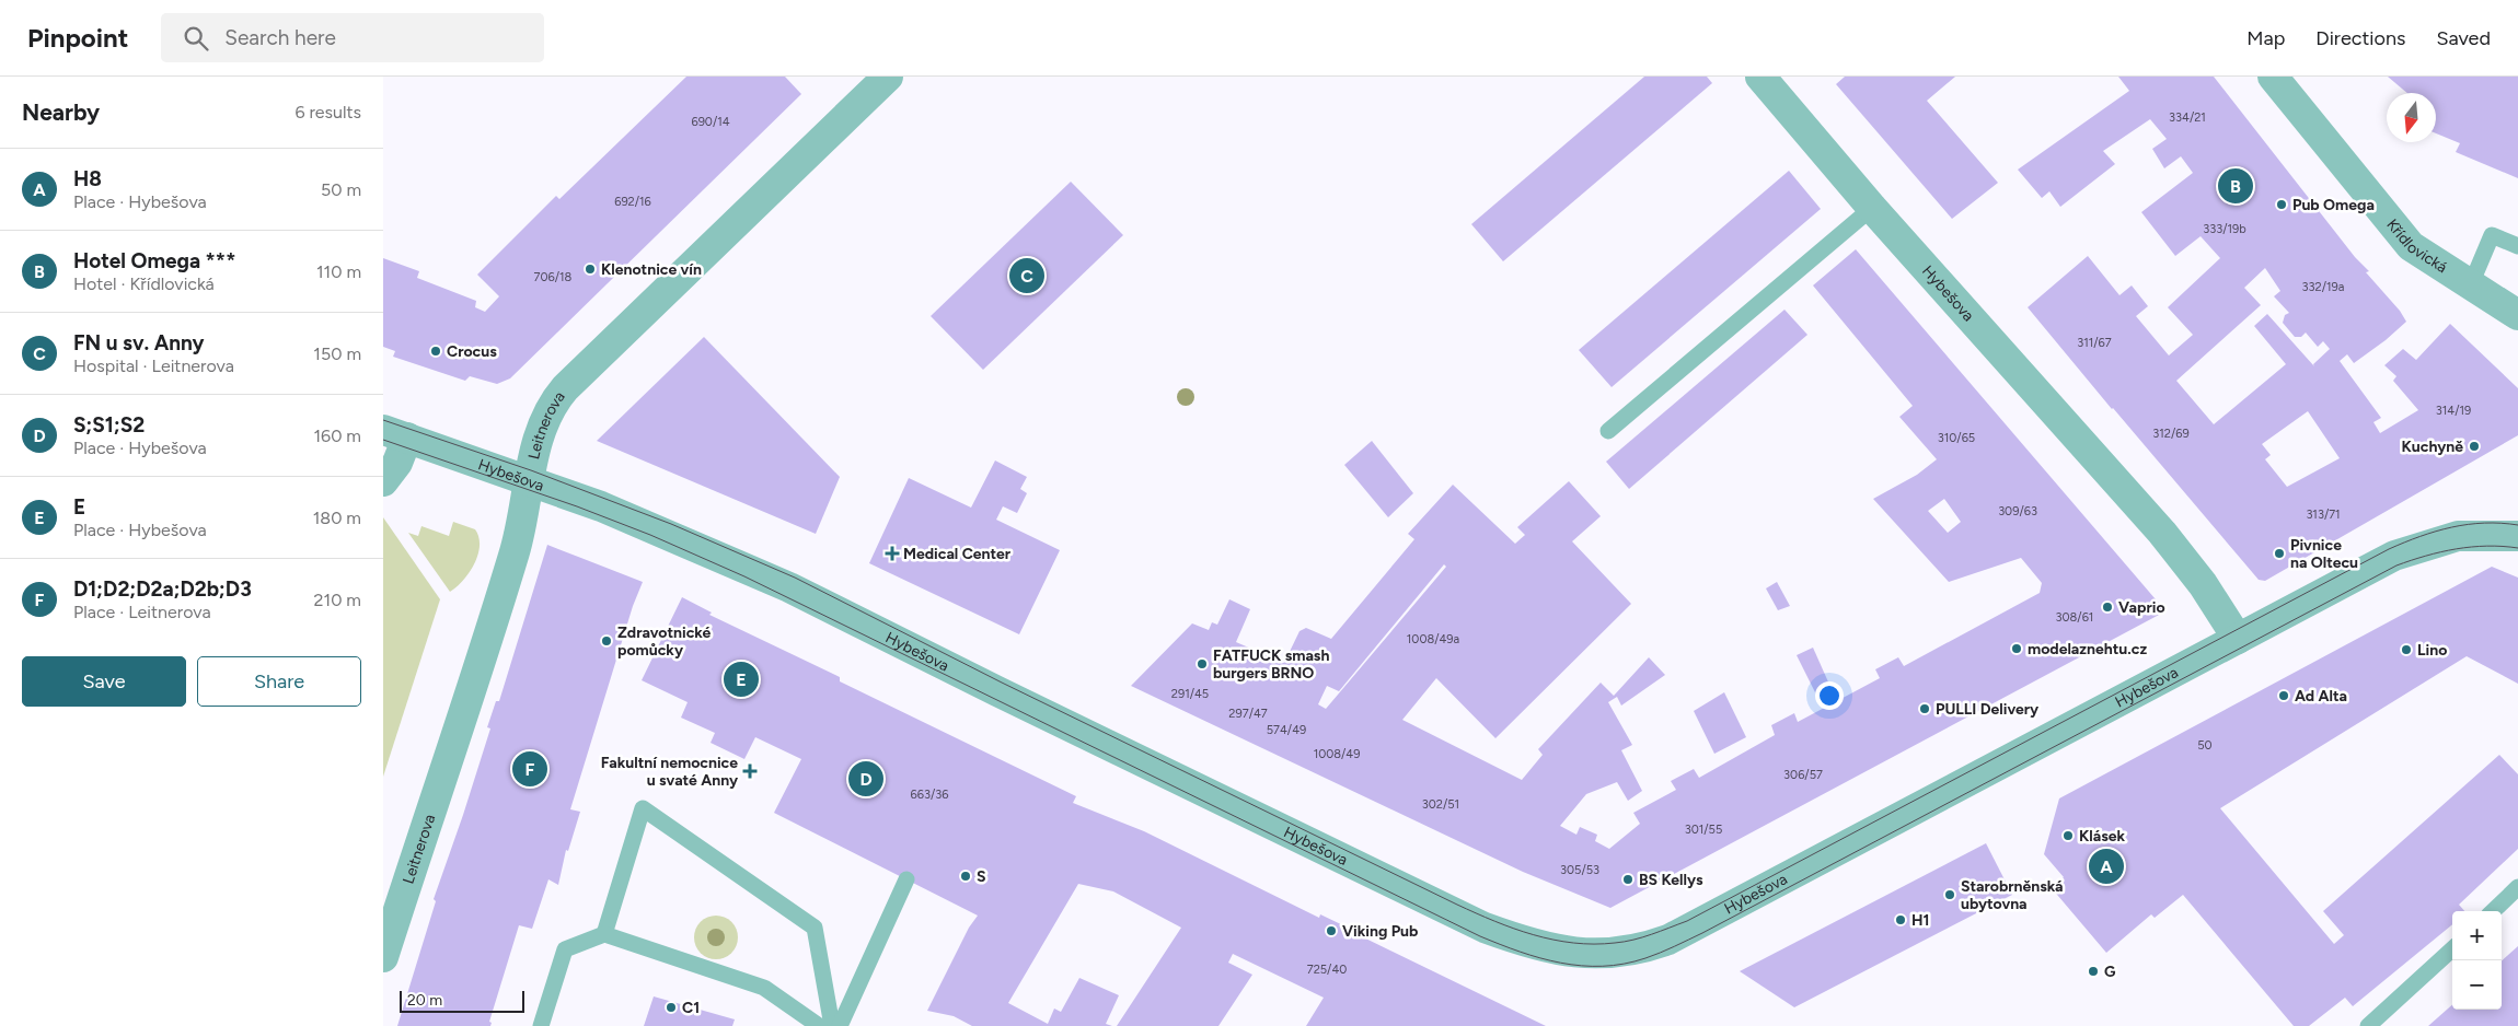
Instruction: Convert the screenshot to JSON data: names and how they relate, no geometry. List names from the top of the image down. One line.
{"streets":{"street":["Křídlovická","Hybešova","Leitnerova"]},"crossings":[["Hybešova","Leitnerova"]],"places":{"other":["Pub Omega","Klenotnice vín","Crocus","Kuchyně","Pivnice na Oltecu","Vaprio","Zdravotnické pomůcky","modelaznehtu.cz","Lino","FATFUCK smash burgers BRNO","Ad Alta","PULLI Delivery","Klásek","S","BS Kellys","Starobrněnská ubytovna","H1","Viking Pub","G","C1"],"health":["Medical Center","Fakultní nemocnice u svaté Anny"]},"house_numbers":["334/21","690/14","692/16","333/19b","706/18","332/19a","311/67","314/19","312/69","310/65","309/63","313/71","308/61","1008/49a","291/45","297/47","574/49","50","1008/49","306/57","663/36","302/51","301/55","305/53","725/40"],"scale_bar":"20 m","north":"bottom","page":{"header":"Pinpoint","search":"Search here","nav":["Map","Directions","Saved"],"heading":["Nearby","6 results"],"list":[{"mark":"A","name":"H8","note":"Place · Hybešova","value":"50 m"},{"mark":"B","name":"Hotel Omega ***","note":"Hotel · Křídlovická","value":"110 m"},{"mark":"C","name":"FN u sv. Anny","note":"Hospital · Leitnerova","value":"150 m"},{"mark":"D","name":"S;S1;S2","note":"Place · Hybešova","value":"160 m"},{"mark":"E","name":"E","note":"Place · Hybešova","value":"180 m"},{"mark":"F","name":"D1;D2;D2a;D2b;D3","note":"Place · Leitnerova","value":"210 m"}],"pins":["B","C","E","F","D","A"],"buttons":["Save","Share"],"map_buttons":["+","−"],"scale":"20 m"}}
